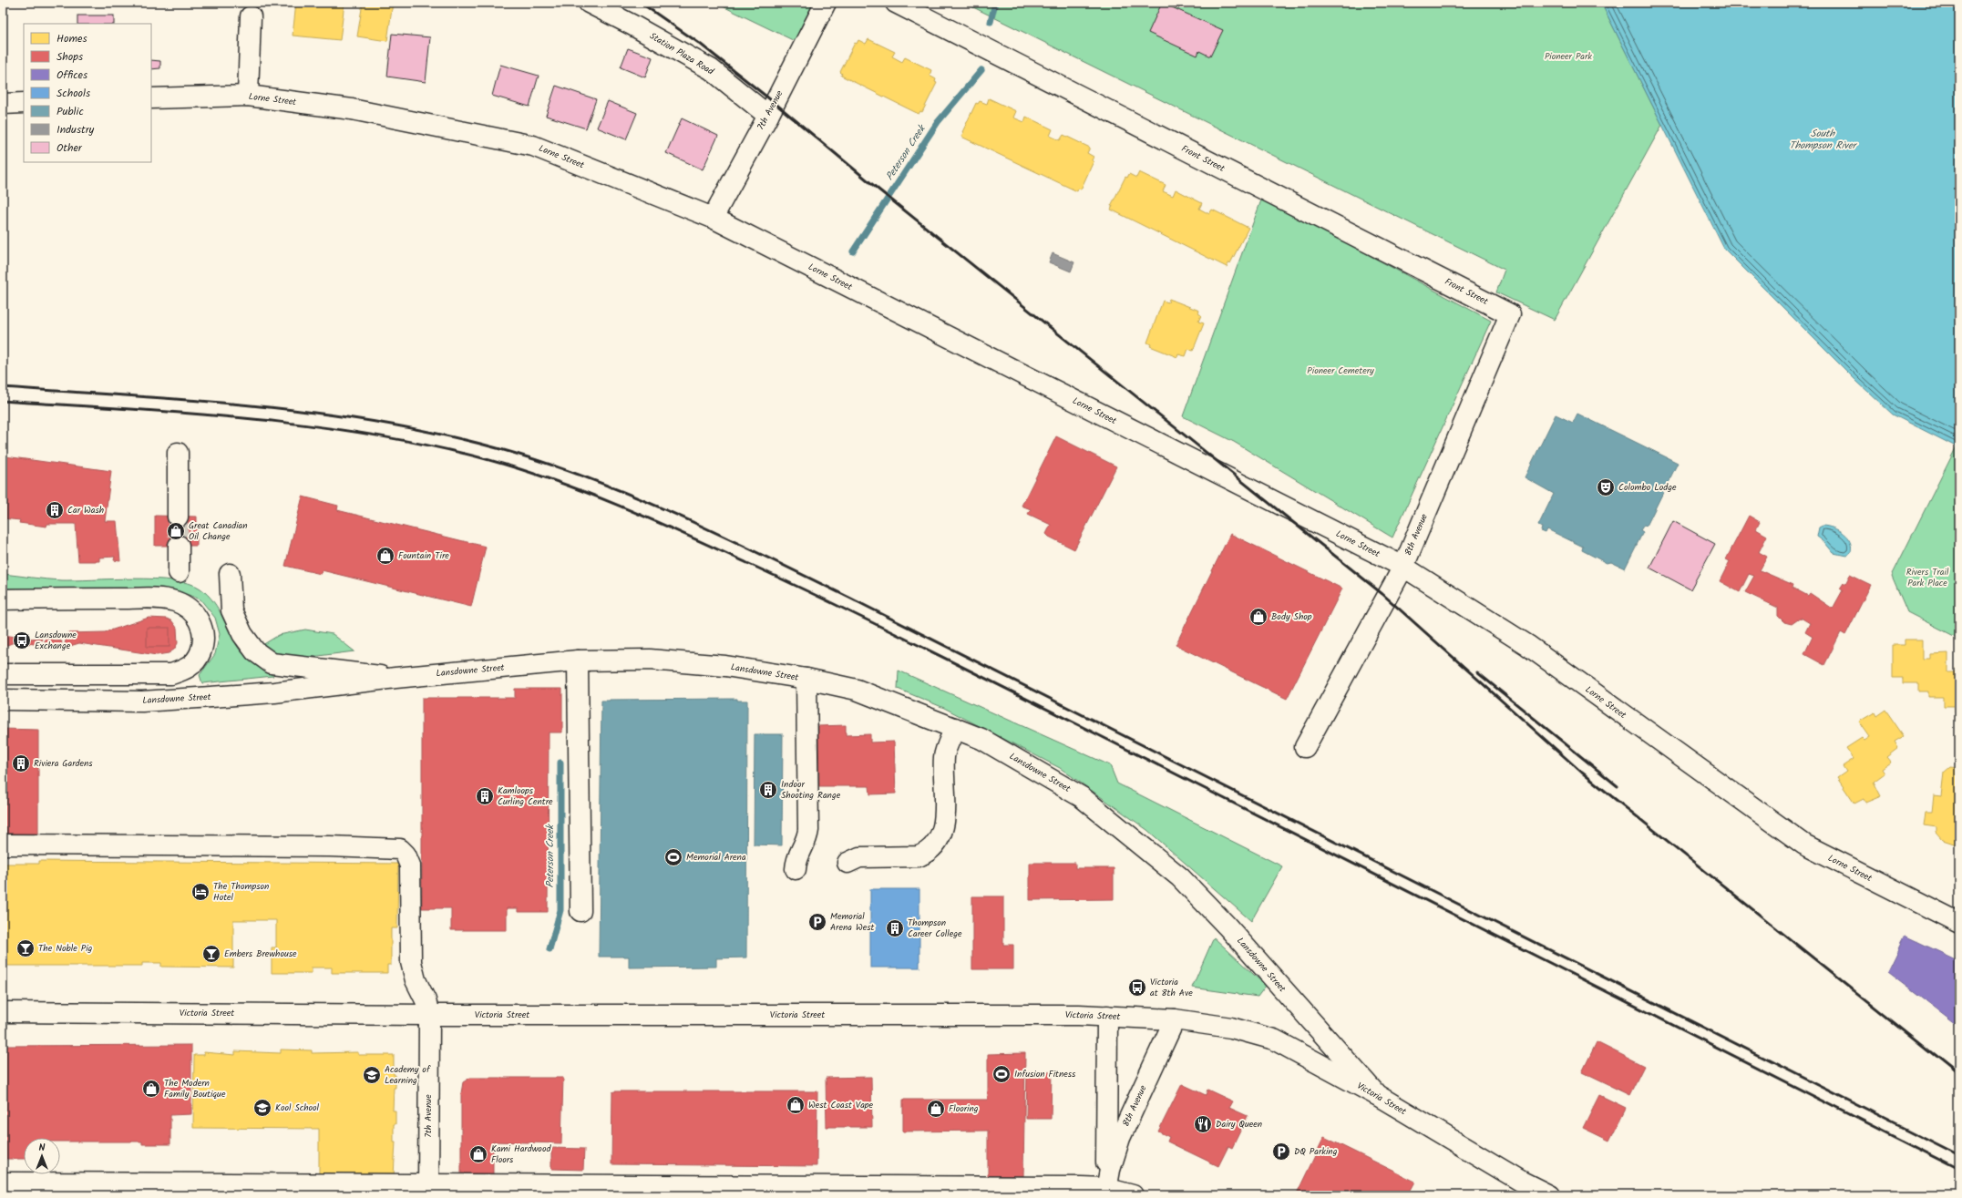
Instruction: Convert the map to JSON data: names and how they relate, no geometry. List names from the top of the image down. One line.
{"streets":{"street":["Station Plaza Road","Lorne Street","7th Avenue","Front Street","8th Avenue","Lansdowne Street","Victoria Street"]},"crossings":[["Station Plaza Road","7th Avenue"],["Lorne Street","7th Avenue"],["Lorne Street","8th Avenue"],["7th Avenue","Victoria Street"],["Front Street","8th Avenue"],["8th Avenue","Victoria Street"],["Lansdowne Street","Victoria Street"]],"water":["South Thompson River","Peterson Creek"],"parks":["Pioneer Park","Pioneer Cemetery","Rivers Trail Park Place"],"places":{"theatre":["Colombo Lodge"],"building":["Car Wash","Riviera Gardens","Indoor Shooting Range","Kamloops Curling Centre","Thompson Career College"],"shop":["Great Canadian Oil Change","Fountain Tire","Body Shop","The Modern Family Boutique","West Coast Vape","Flooring","Kami Hardwood Floors"],"bus stop":["Lansdowne Exchange","Victoria at 8th Ave"],"sports":["Memorial Arena","Infusion Fitness"],"hotel":["The Thompson Hotel"],"parking":["Memorial Arena West","DQ Parking"],"bar":["The Noble Pig","Embers Brewhouse"],"school or university":["Academy of Learning","Kool School"],"restaurant":["Dairy Queen"]},"legend":["Homes","Shops","Offices","Schools","Public","Industry","Other"],"north":"top"}
